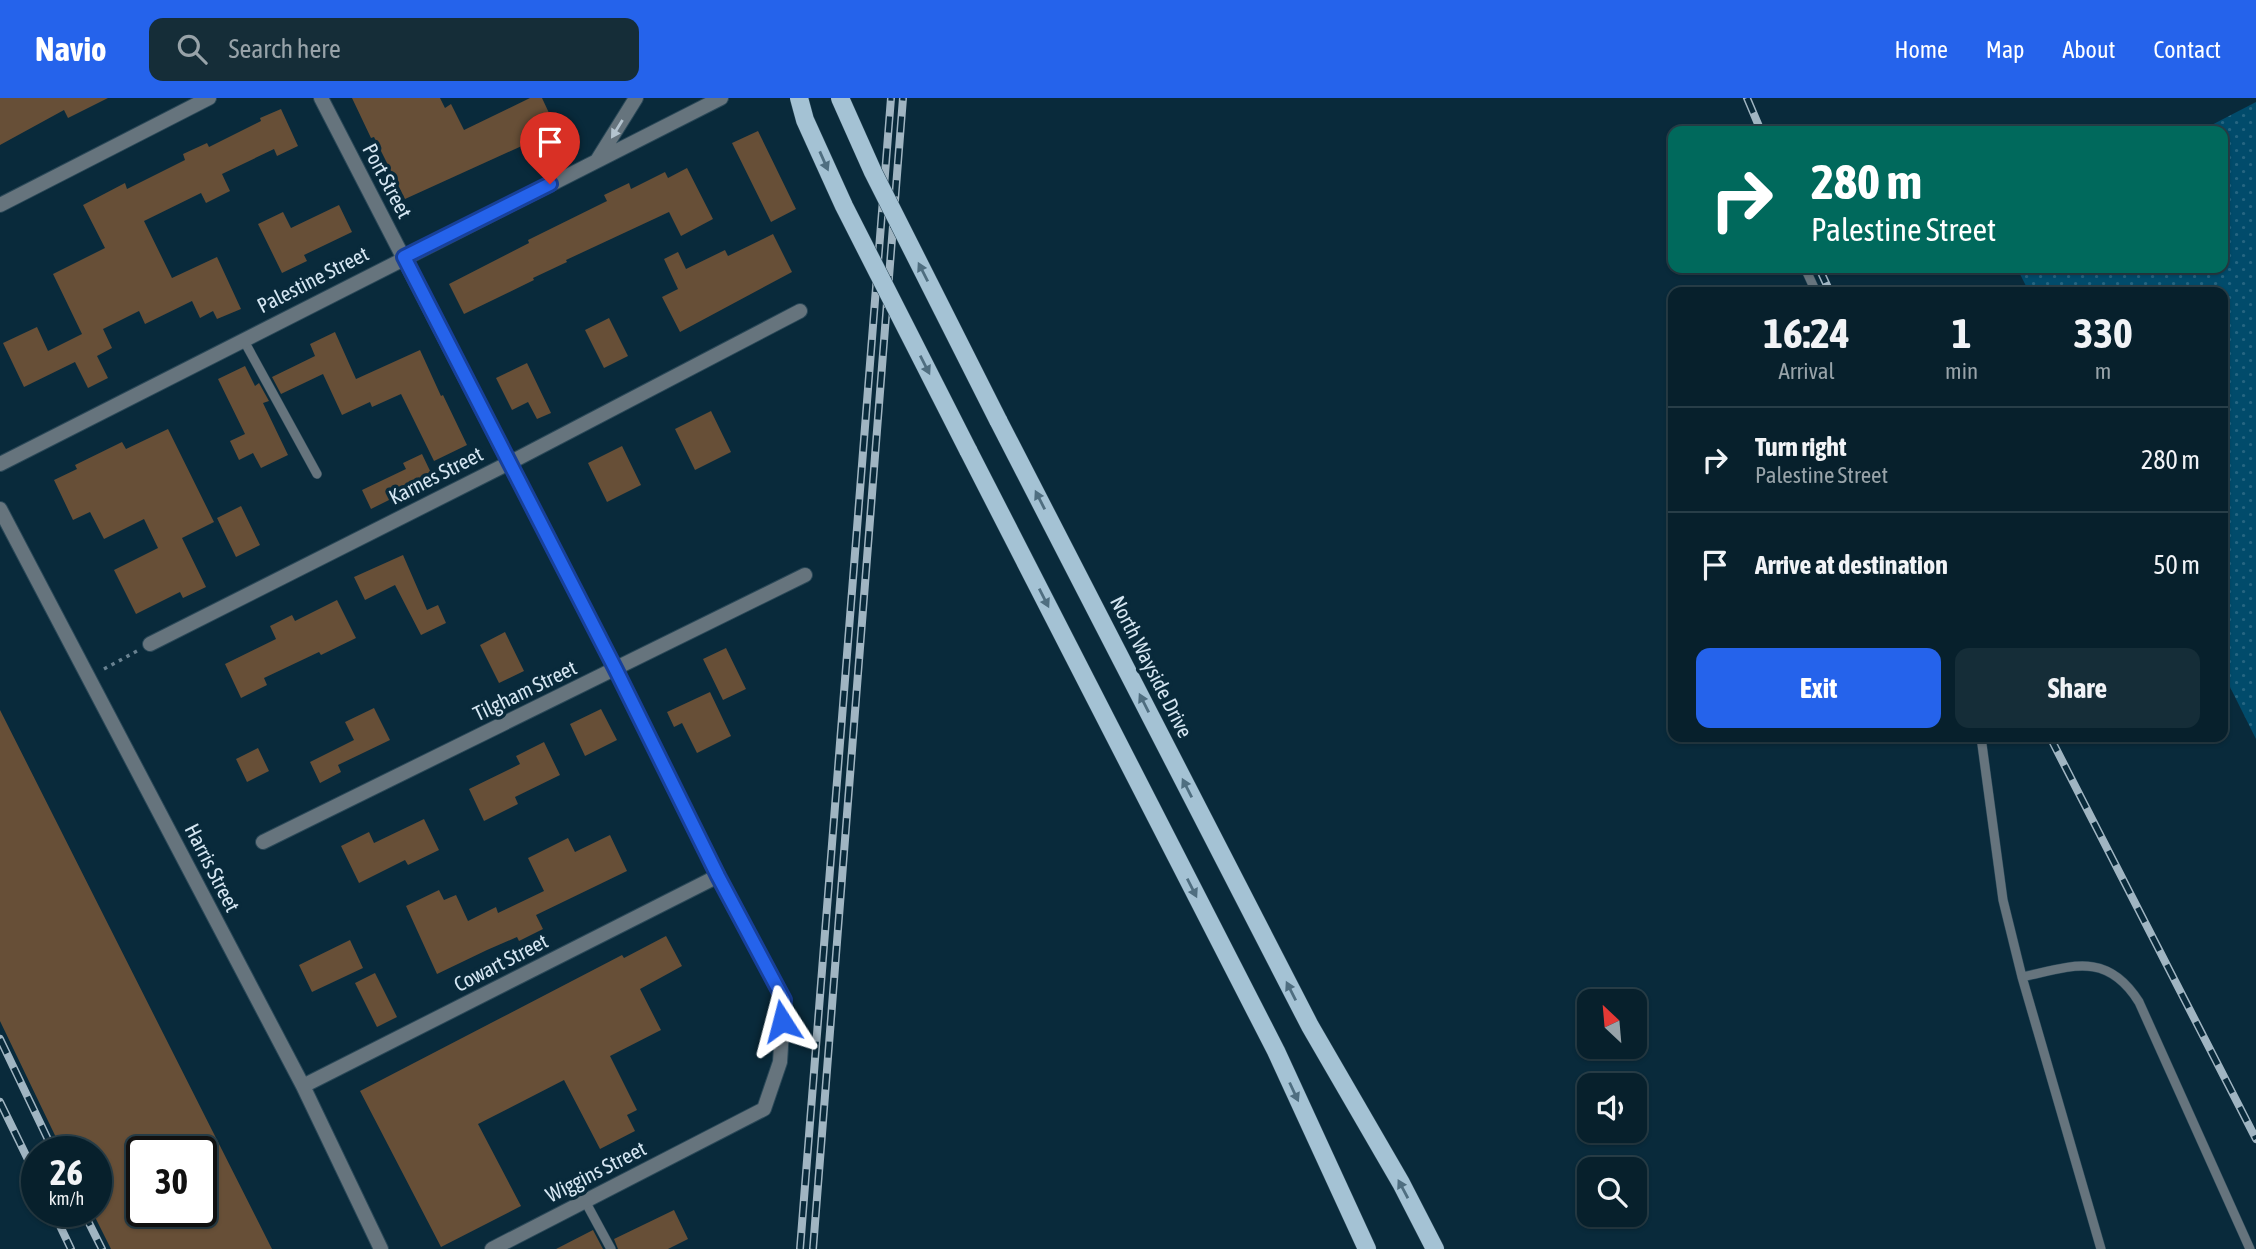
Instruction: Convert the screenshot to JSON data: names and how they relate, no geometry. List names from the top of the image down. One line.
{"streets":{"main road":["North Wayside Drive"],"street":["Port Street","Palestine Street","Karnes Street","Tilgham Street","Harris Street","Cowart Street","Wiggins Street"]},"crossings":[["Port Street","Palestine Street"],["Port Street","Karnes Street"],["Port Street","Tilgham Street"],["Port Street","Cowart Street"],["Port Street","Wiggins Street"],["Harris Street","Cowart Street"]],"north":"top left","page":{"header":"Navio","search":"Search here","nav":["Home","Map","About","Contact"],"turn":["280 m","Palestine Street"],"eta":["16:24","Arrival","1","min","330","m"],"list":[{"name":"Turn right","note":"Palestine Street","value":"280 m"},{"name":"Arrive at destination","value":"50 m"}],"buttons":["Exit","Share"],"speed":"26 km/h","limit":"30"}}
